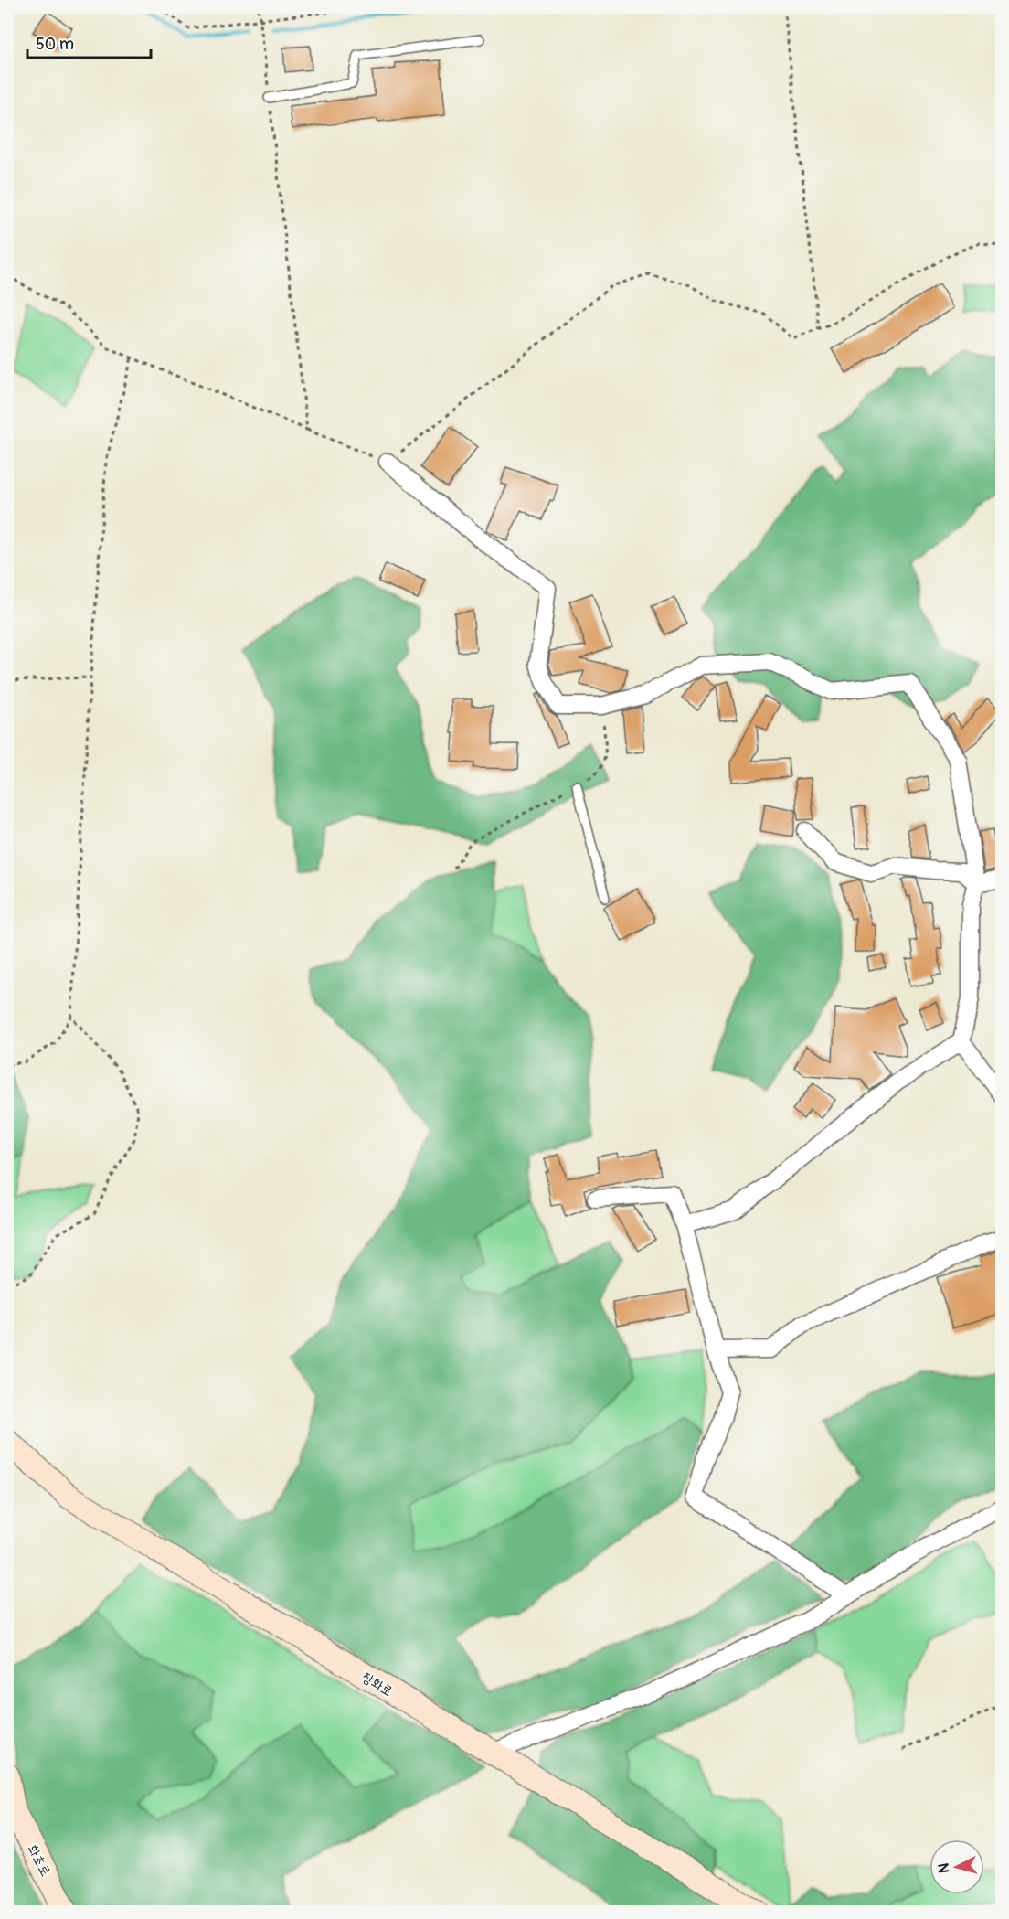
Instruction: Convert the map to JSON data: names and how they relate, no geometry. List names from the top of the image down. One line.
{"streets":{"street":["장화로","화초로"]},"scale_bar":"50 m","north":"left"}
